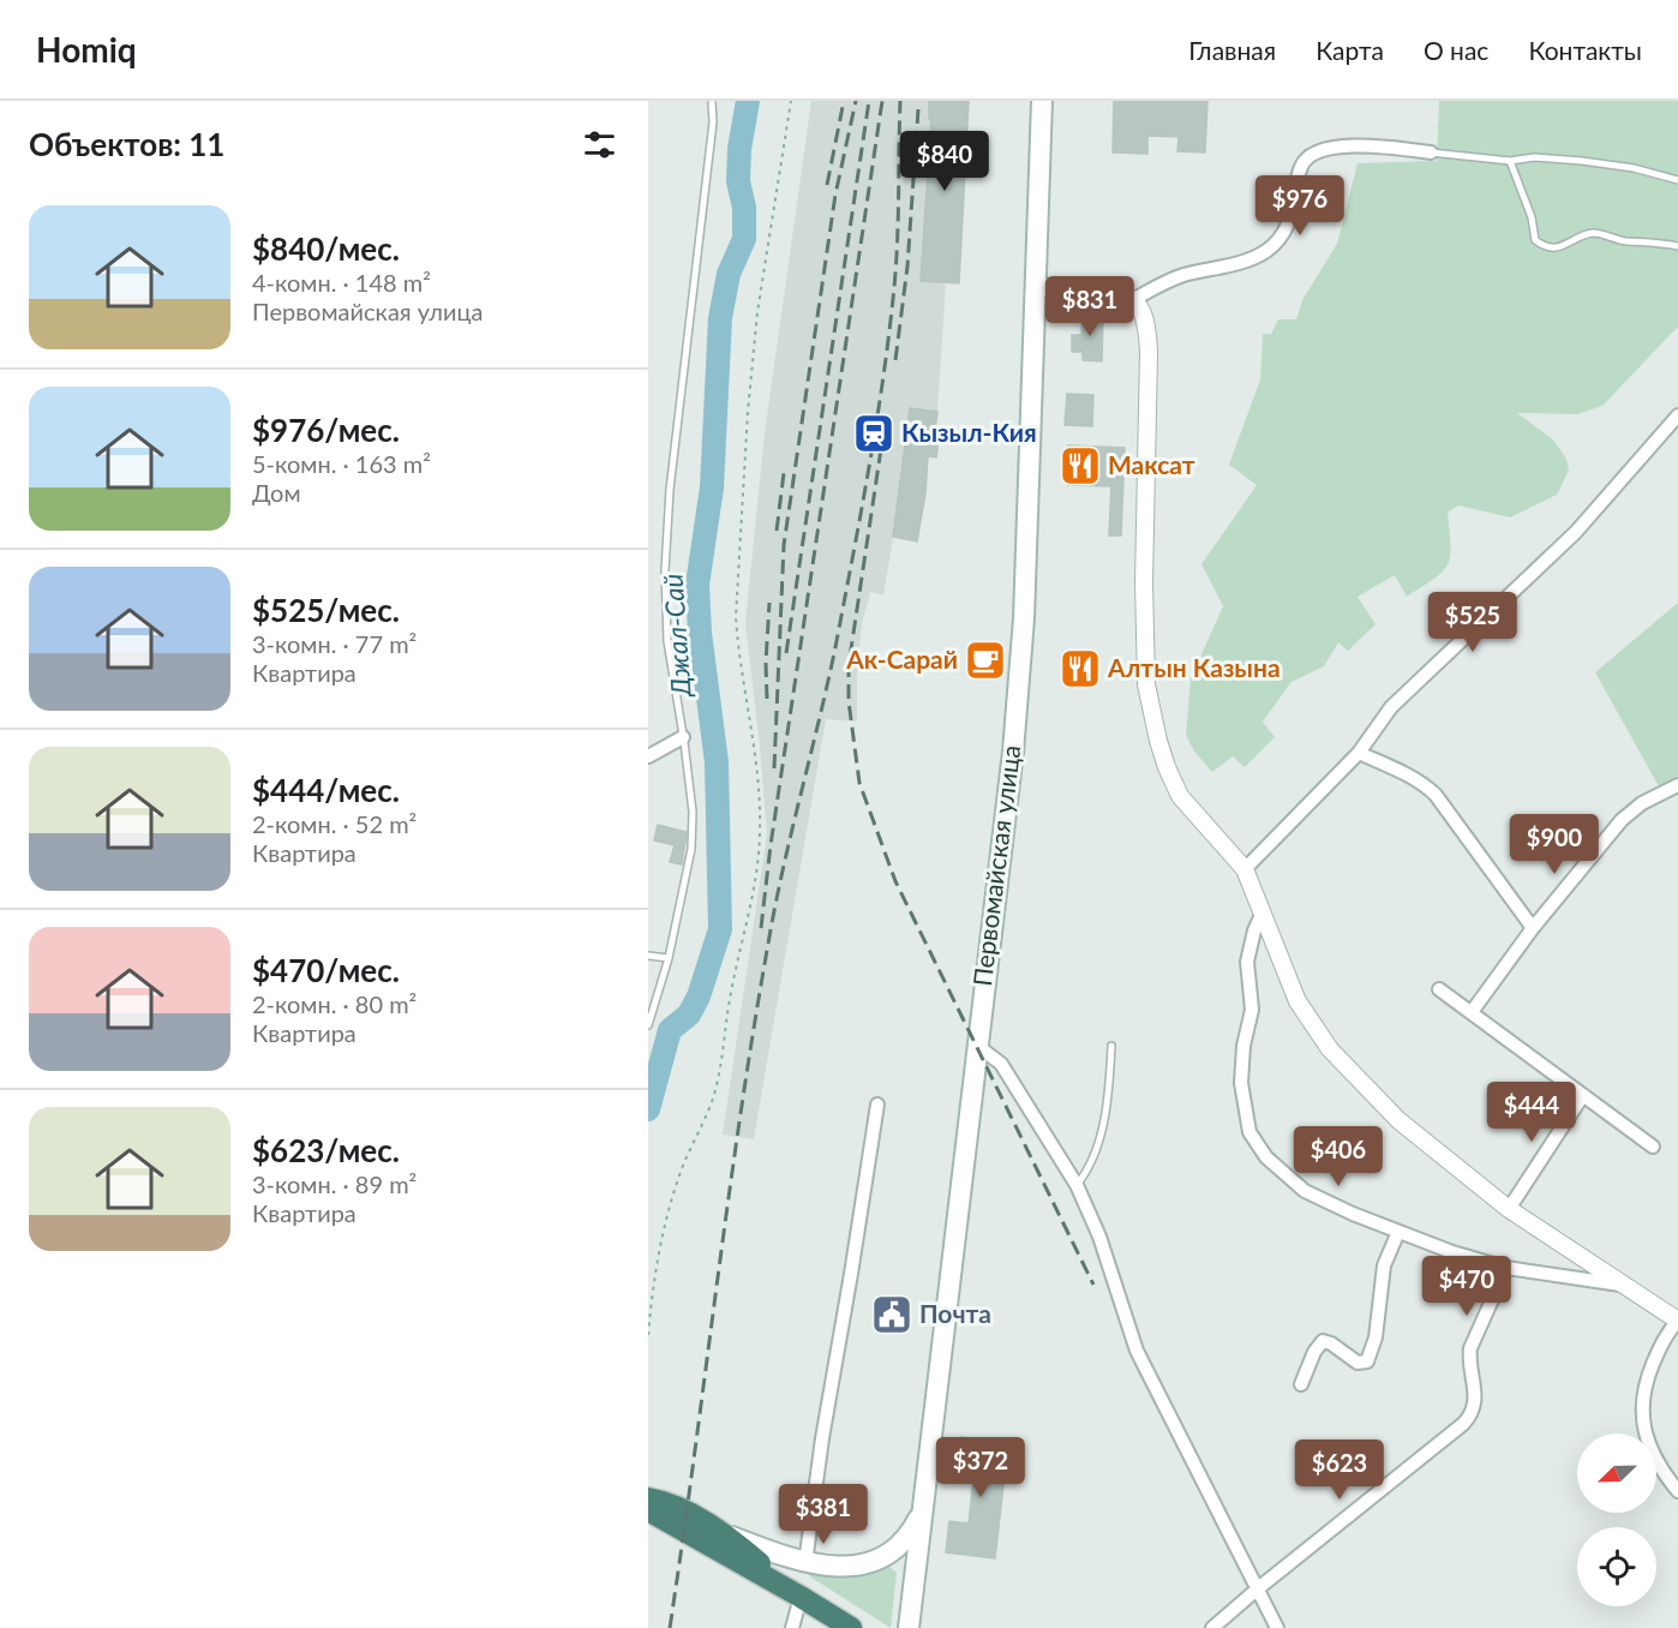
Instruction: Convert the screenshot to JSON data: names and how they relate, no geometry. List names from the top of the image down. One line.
{"streets":{"main road":["Первомайская улица"]},"water":["Джал-Сай"],"places":{"station":["Кызыл-Кия"],"restaurant":["Максат","Алтын Казына"],"cafe":["Ак-Сарай"],"public building":["Почта"]},"north":"bottom left","page":{"header":"Homiq","nav":["Главная","Карта","О нас","Контакты"],"heading":"Объектов: 11","price":["$840","$976","$831","$525","$900","$444","$406","$470","$372","$623","$381"],"list":[{"name":"$840/мес.","note":"4-комн. · 148 m² · Первомайская улица"},{"name":"$976/мес.","note":"5-комн. · 163 m² · Дом"},{"name":"$525/мес.","note":"3-комн. · 77 m² · Квартира"},{"name":"$444/мес.","note":"2-комн. · 52 m² · Квартира"},{"name":"$470/мес.","note":"2-комн. · 80 m² · Квартира"},{"name":"$623/мес.","note":"3-комн. · 89 m² · Квартира"}]}}
